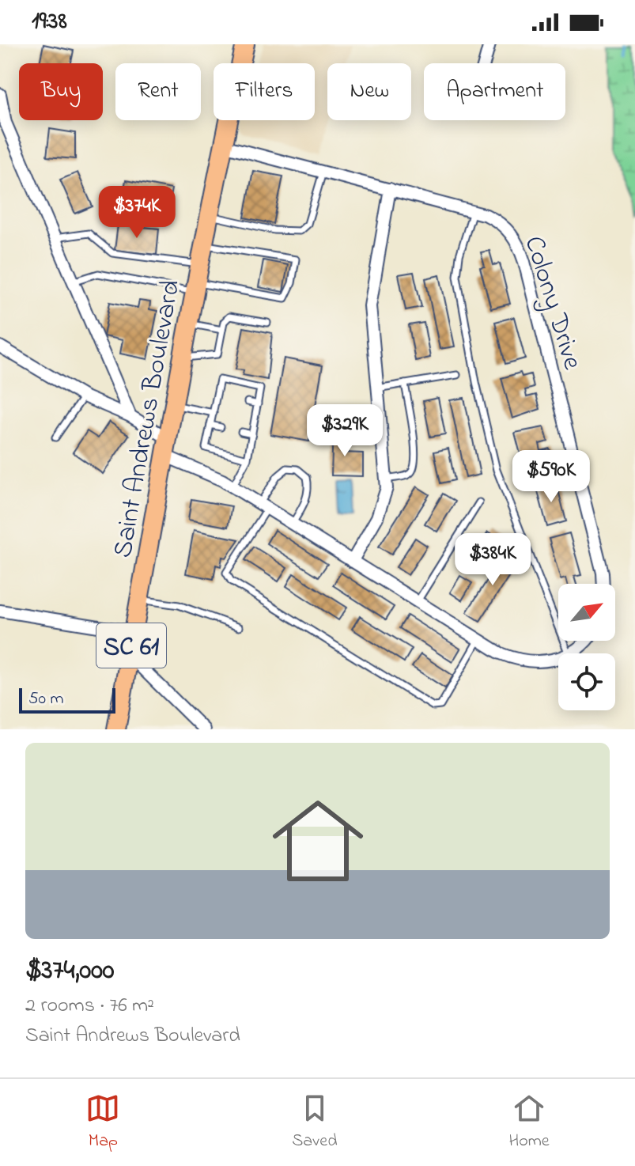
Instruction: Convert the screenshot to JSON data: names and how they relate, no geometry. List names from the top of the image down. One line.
{"streets":{"main road":["Saint Andrews Boulevard","SC 61"],"street":["Colony Drive"]},"crossings":[["Colony Drive","Saint Andrews Boulevard"]],"scale_bar":"50 m","north":"top right","page":{"status":"19:38","chip":["Buy","Rent","Filters","New","Apartment"],"price":["$374K","$329K","$590K","$384K"],"scale":"50 m","list":[{"name":"$374,000","note":"2 rooms · 76 m² · Saint Andrews Boulevard"}],"tabs":["Map","Saved","Home"]}}
